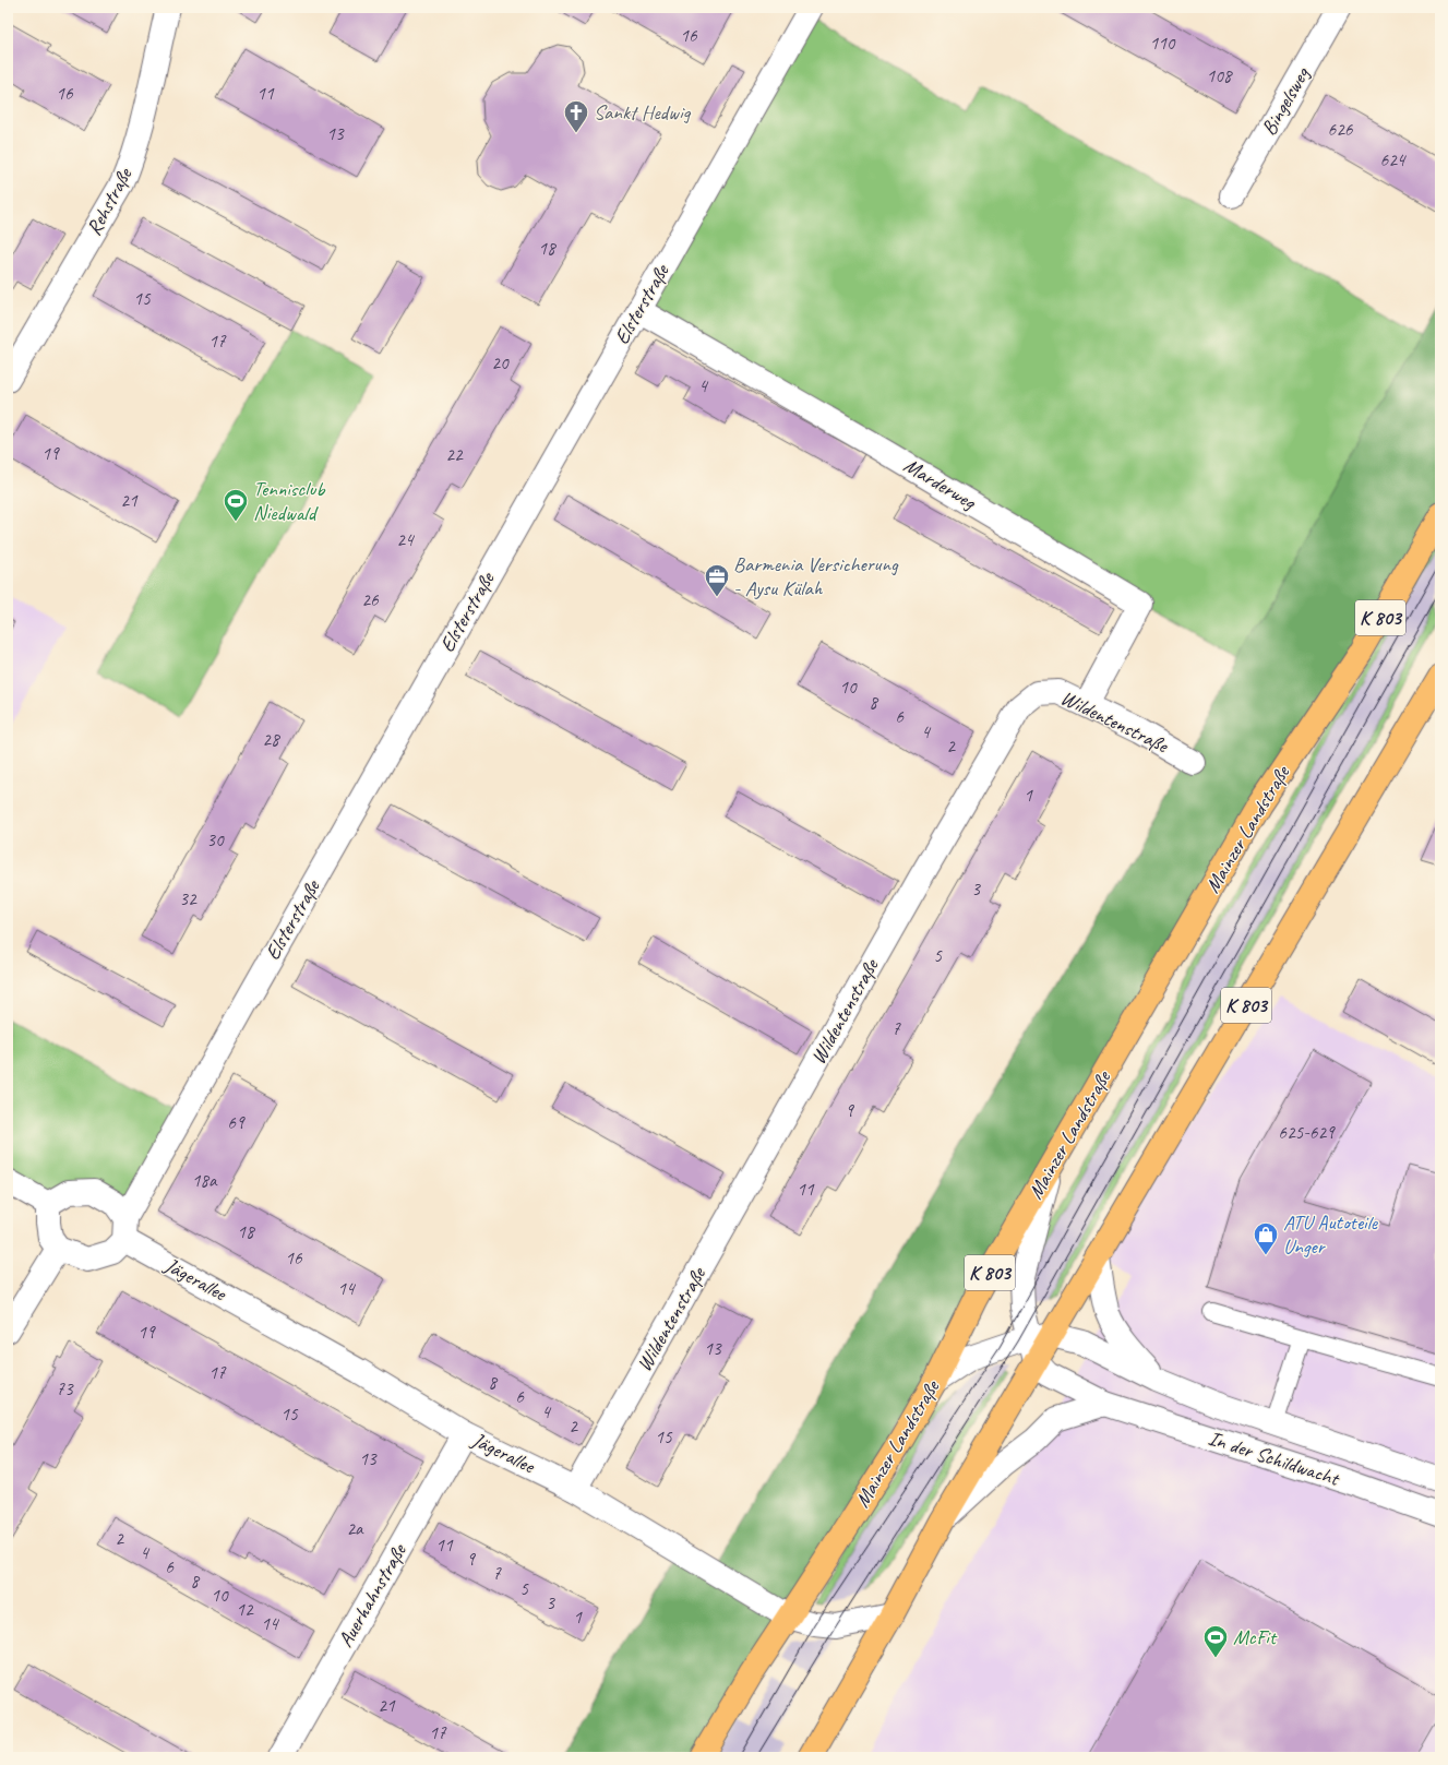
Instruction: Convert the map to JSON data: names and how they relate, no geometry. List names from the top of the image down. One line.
{"streets":{"main road":["K 803","Mainzer Landstraße"],"street":["Bingelsweg","Rehstraße","Elsterstraße","Marderweg","Wildentenstraße","Jägerallee","In der Schildwacht","Auerhahnstraße"]},"crossings":[["Elsterstraße","Marderweg"],["Elsterstraße","Jägerallee"],["Marderweg","Wildentenstraße"],["K 803","In der Schildwacht"],["Wildentenstraße","Jägerallee"],["Mainzer Landstraße","Jägerallee"],["Mainzer Landstraße","In der Schildwacht"],["Jägerallee","Auerhahnstraße"]],"places":{"church":["Sankt Hedwig"],"sports":["Tennisclub Niedwald","McFit"],"office":["Barmenia Versicherung - Aysu Külah"],"shop":["ATU Autoteile Unger"]},"house_numbers":["16","110","108","16","11","626","13","624","18","15","17","20","4","19","22","21","24","26","10","8","6","4","28","2","1","30","3","32","5","7","9","69","625-629","18a","11","18","16","14","19","13","17","8","73","6","4","15","2","15","13","2a","2","11","4","9","6","7","8","5","10","3","12","1","14","21","17"]}
